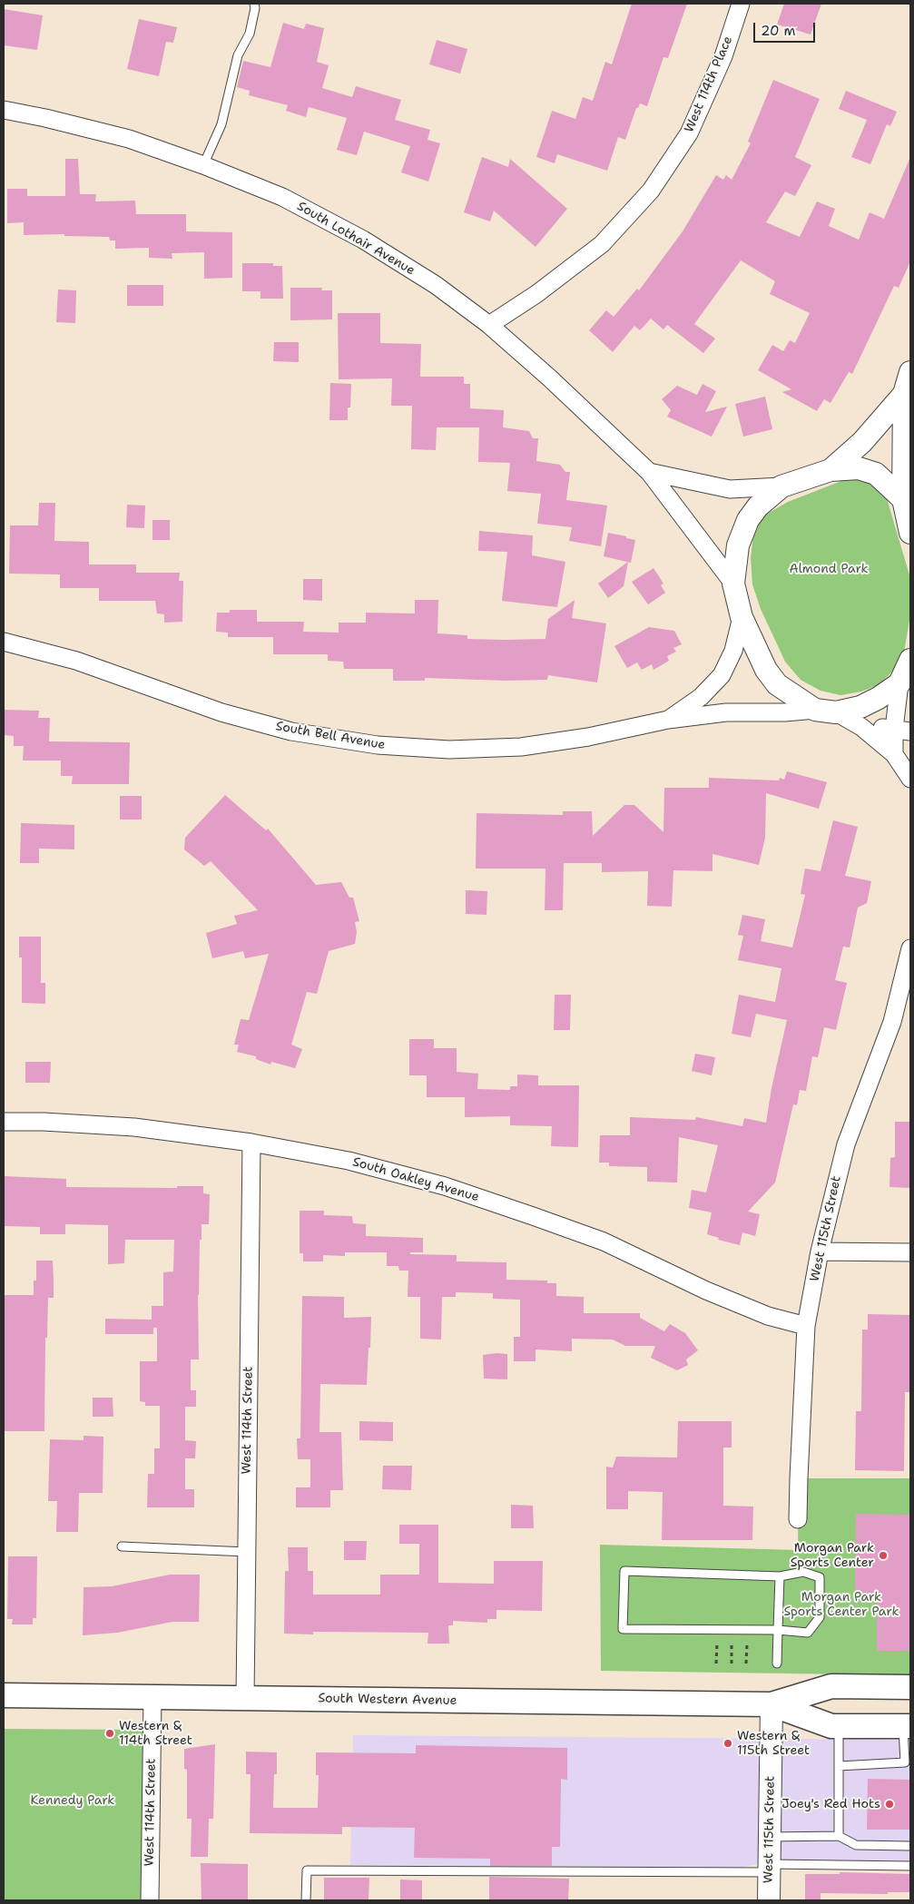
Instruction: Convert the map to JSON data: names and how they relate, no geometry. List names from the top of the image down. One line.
{"streets":{"main road":["South Western Avenue"],"street":["West 114th Place","South Lothair Avenue","South Bell Avenue","South Oakley Avenue","West 115th Street","West 114th Street"]},"crossings":[["West 114th Place","South Lothair Avenue"],["South Oakley Avenue","West 115th Street"],["South Oakley Avenue","West 114th Street"],["West 115th Street","South Western Avenue"],["West 114th Street","South Western Avenue"]],"parks":["Almond Park","Morgan Park Sports Center Park","Kennedy Park"],"places":["Morgan Park Sports Center","Western & 114th Street","Western & 115th Street","Joey's Red Hots"],"scale_bar":"20 m"}
